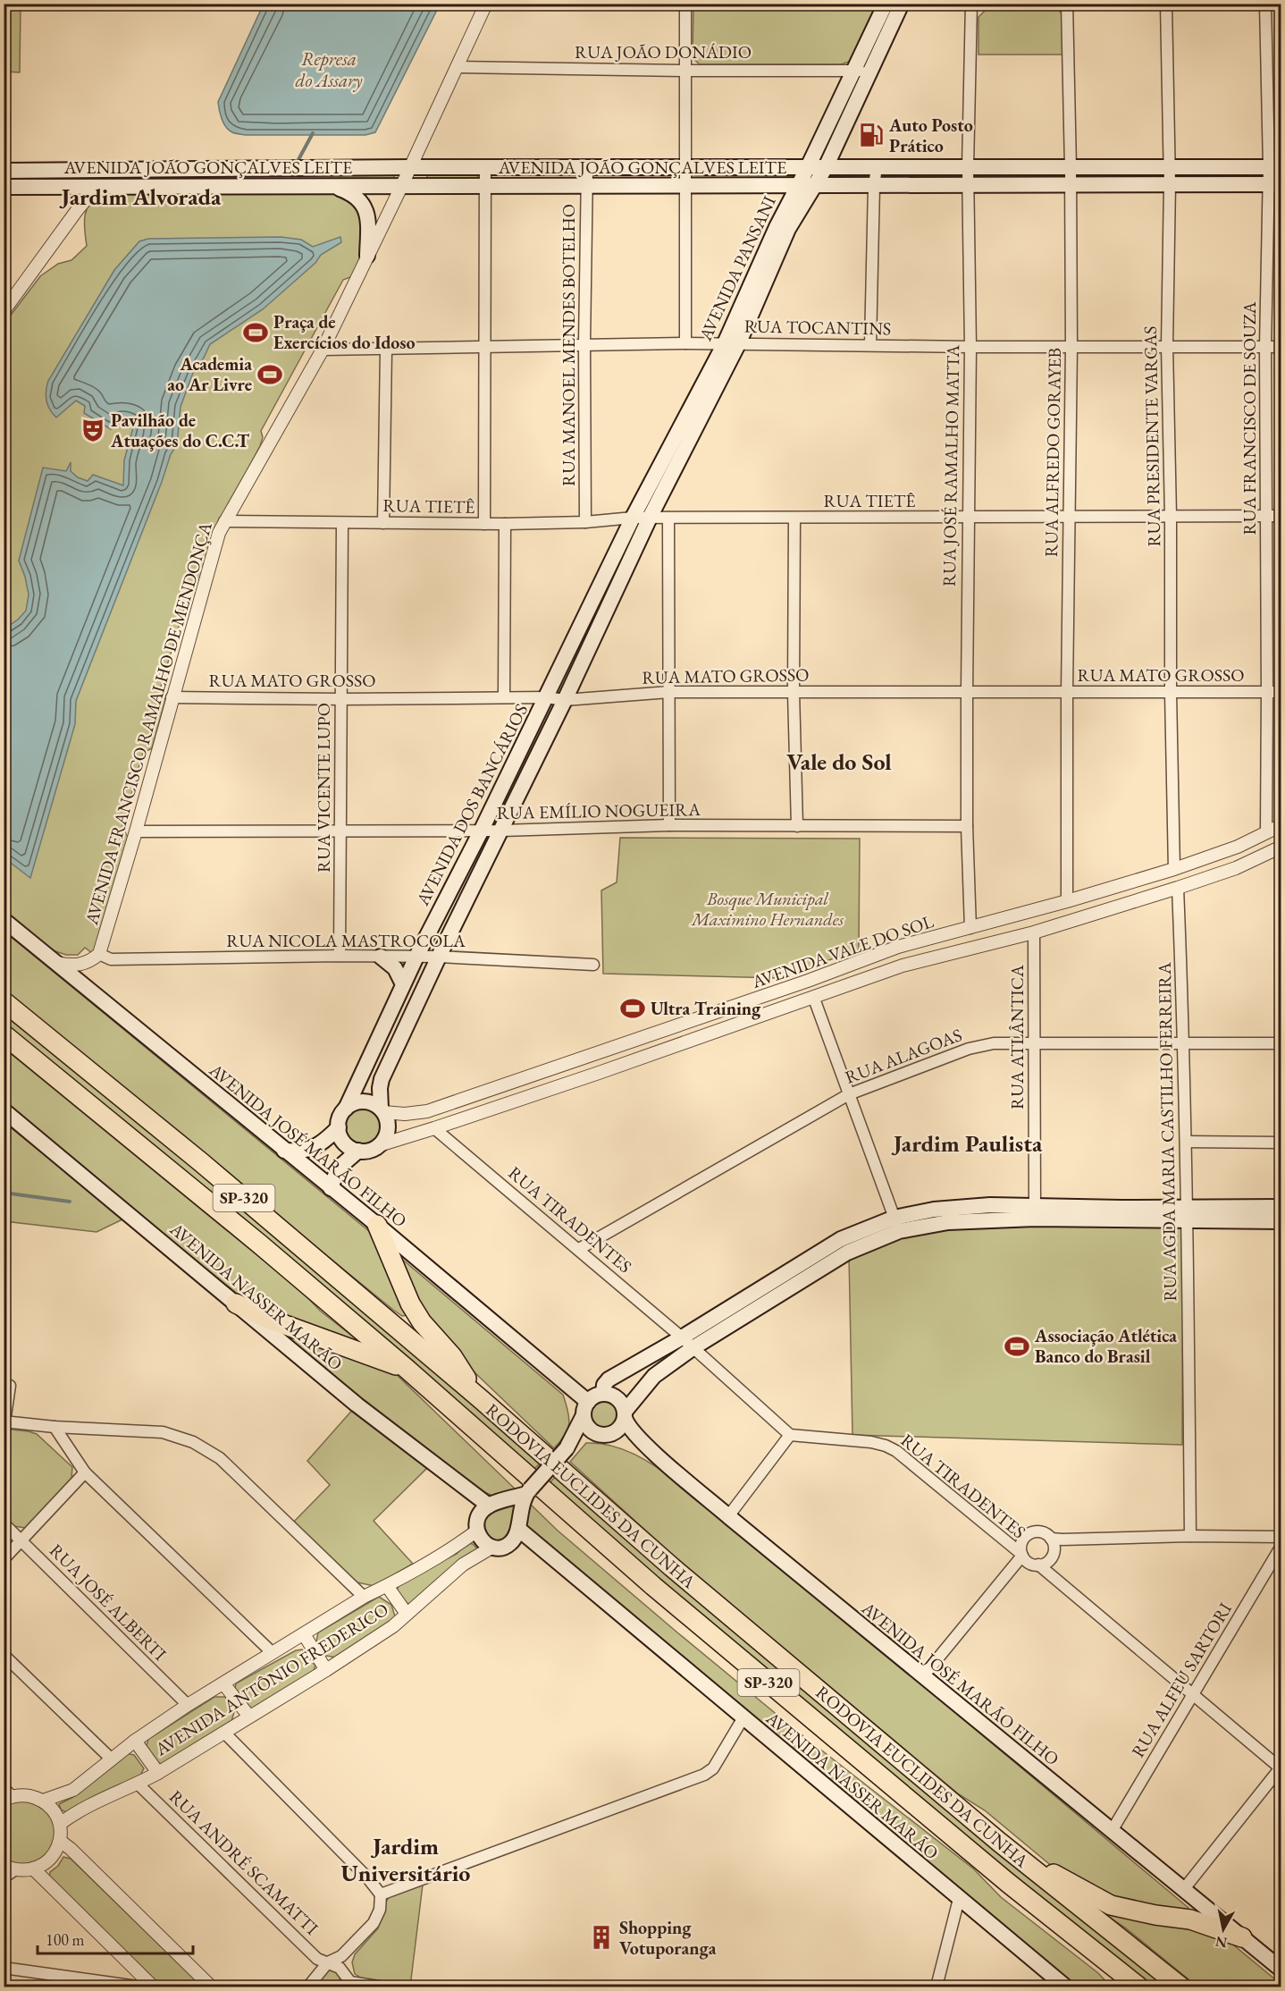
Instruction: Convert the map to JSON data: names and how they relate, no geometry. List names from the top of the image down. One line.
{"streets":{"highway":["SP-320","RODOVIA EUCLIDES DA CUNHA"],"main road":["AVENIDA JOÃO GONÇALVES LEITE","AVENIDA PANSANI","AVENIDA DOS BANCÁRIOS","AVENIDA JOSÉ MARÃO FILHO","AVENIDA NASSER MARÃO","AVENIDA ANTÔNIO FREDERICO"],"street":["RUA JOÃO DONÁDIO","RUA TOCANTINS","RUA MANOEL MENDES BOTELHO","RUA FRANCISCO DE SOUZA","RUA PRESIDENTE VARGAS","RUA ALFREDO GORAYEB","RUA JOSÉ RAMALHO MATTA","RUA TIETÊ","RUA MATO GROSSO","AVENIDA FRANCISCO RAMALHO DE MENDONÇA","RUA VICENTE LUPO","RUA EMÍLIO NOGUEIRA","RUA NICOLA MASTROCOLA","AVENIDA VALE DO SOL","RUA ATLÂNTICA","RUA ALAGOAS","RUA AGDA MARIA CASTILHO FERREIRA","RUA TIRADENTES","RUA JOSÉ ALBERTI","RUA ALFEU SARTORI","RUA ANDRÉ SCAMATTI"]},"crossings":[["RUA JOÃO DONÁDIO","AVENIDA PANSANI"],["RUA JOÃO DONÁDIO","AVENIDA FRANCISCO RAMALHO DE MENDONÇA"],["AVENIDA JOÃO GONÇALVES LEITE","AVENIDA PANSANI"],["AVENIDA JOÃO GONÇALVES LEITE","RUA MANOEL MENDES BOTELHO"],["AVENIDA JOÃO GONÇALVES LEITE","RUA FRANCISCO DE SOUZA"],["AVENIDA JOÃO GONÇALVES LEITE","RUA PRESIDENTE VARGAS"],["AVENIDA JOÃO GONÇALVES LEITE","RUA ALFREDO GORAYEB"],["AVENIDA JOÃO GONÇALVES LEITE","RUA JOSÉ RAMALHO MATTA"],["AVENIDA JOÃO GONÇALVES LEITE","AVENIDA FRANCISCO RAMALHO DE MENDONÇA"],["AVENIDA PANSANI","RUA TOCANTINS"],["AVENIDA PANSANI","RUA TIETÊ"],["AVENIDA PANSANI","AVENIDA DOS BANCÁRIOS"],["RUA TOCANTINS","RUA MANOEL MENDES BOTELHO"],["RUA TOCANTINS","RUA FRANCISCO DE SOUZA"],["RUA TOCANTINS","RUA PRESIDENTE VARGAS"],["RUA TOCANTINS","RUA ALFREDO GORAYEB"],["RUA TOCANTINS","RUA JOSÉ RAMALHO MATTA"],["RUA TOCANTINS","AVENIDA FRANCISCO RAMALHO DE MENDONÇA"],["RUA MANOEL MENDES BOTELHO","RUA TIETÊ"],["RUA FRANCISCO DE SOUZA","RUA TIETÊ"],["RUA FRANCISCO DE SOUZA","RUA MATO GROSSO"],["RUA FRANCISCO DE SOUZA","AVENIDA VALE DO SOL"],["RUA PRESIDENTE VARGAS","RUA TIETÊ"],["RUA PRESIDENTE VARGAS","RUA MATO GROSSO"],["RUA PRESIDENTE VARGAS","AVENIDA VALE DO SOL"],["RUA ALFREDO GORAYEB","RUA TIETÊ"],["RUA ALFREDO GORAYEB","RUA MATO GROSSO"],["RUA ALFREDO GORAYEB","AVENIDA VALE DO SOL"],["RUA JOSÉ RAMALHO MATTA","RUA TIETÊ"],["RUA JOSÉ RAMALHO MATTA","RUA MATO GROSSO"],["RUA JOSÉ RAMALHO MATTA","RUA EMÍLIO NOGUEIRA"],["RUA JOSÉ RAMALHO MATTA","AVENIDA VALE DO SOL"],["RUA TIETÊ","AVENIDA FRANCISCO RAMALHO DE MENDONÇA"],["RUA TIETÊ","RUA VICENTE LUPO"],["RUA TIETÊ","AVENIDA DOS BANCÁRIOS"],["RUA MATO GROSSO","AVENIDA FRANCISCO RAMALHO DE MENDONÇA"],["RUA MATO GROSSO","RUA VICENTE LUPO"],["RUA MATO GROSSO","AVENIDA DOS BANCÁRIOS"],["AVENIDA FRANCISCO RAMALHO DE MENDONÇA","RUA EMÍLIO NOGUEIRA"],["AVENIDA FRANCISCO RAMALHO DE MENDONÇA","RUA NICOLA MASTROCOLA"],["RUA VICENTE LUPO","RUA EMÍLIO NOGUEIRA"],["RUA VICENTE LUPO","RUA NICOLA MASTROCOLA"],["AVENIDA DOS BANCÁRIOS","RUA EMÍLIO NOGUEIRA"],["AVENIDA DOS BANCÁRIOS","RUA NICOLA MASTROCOLA"],["AVENIDA DOS BANCÁRIOS","AVENIDA VALE DO SOL"],["AVENIDA VALE DO SOL","RUA ATLÂNTICA"],["AVENIDA VALE DO SOL","RUA AGDA MARIA CASTILHO FERREIRA"],["AVENIDA VALE DO SOL","RUA TIRADENTES"],["RUA ATLÂNTICA","RUA ALAGOAS"],["RUA ALAGOAS","RUA AGDA MARIA CASTILHO FERREIRA"],["RUA ALAGOAS","RUA TIRADENTES"],["AVENIDA JOSÉ MARÃO FILHO","RUA ALFEU SARTORI"],["AVENIDA NASSER MARÃO","AVENIDA ANTÔNIO FREDERICO"],["RUA JOSÉ ALBERTI","AVENIDA ANTÔNIO FREDERICO"],["AVENIDA ANTÔNIO FREDERICO","RUA ANDRÉ SCAMATTI"]],"districts":["Jardim Alvorada","Vale do Sol","Jardim Paulista","Jardim Universitário"],"water":["Represa do Assary"],"parks":["Bosque Municipal Maximino Hernandes"],"places":{"fuel station":["Auto Posto Prático"],"sports":["Praça de Exercícios do Idoso","Academia ao Ar Livre","Ultra Training","Associação Atlética Banco do Brasil"],"theatre":["Pavilhão de Atuações do C.C.T"],"building":["Shopping Votuporanga"]},"scale_bar":"100 m","north":"bottom"}
